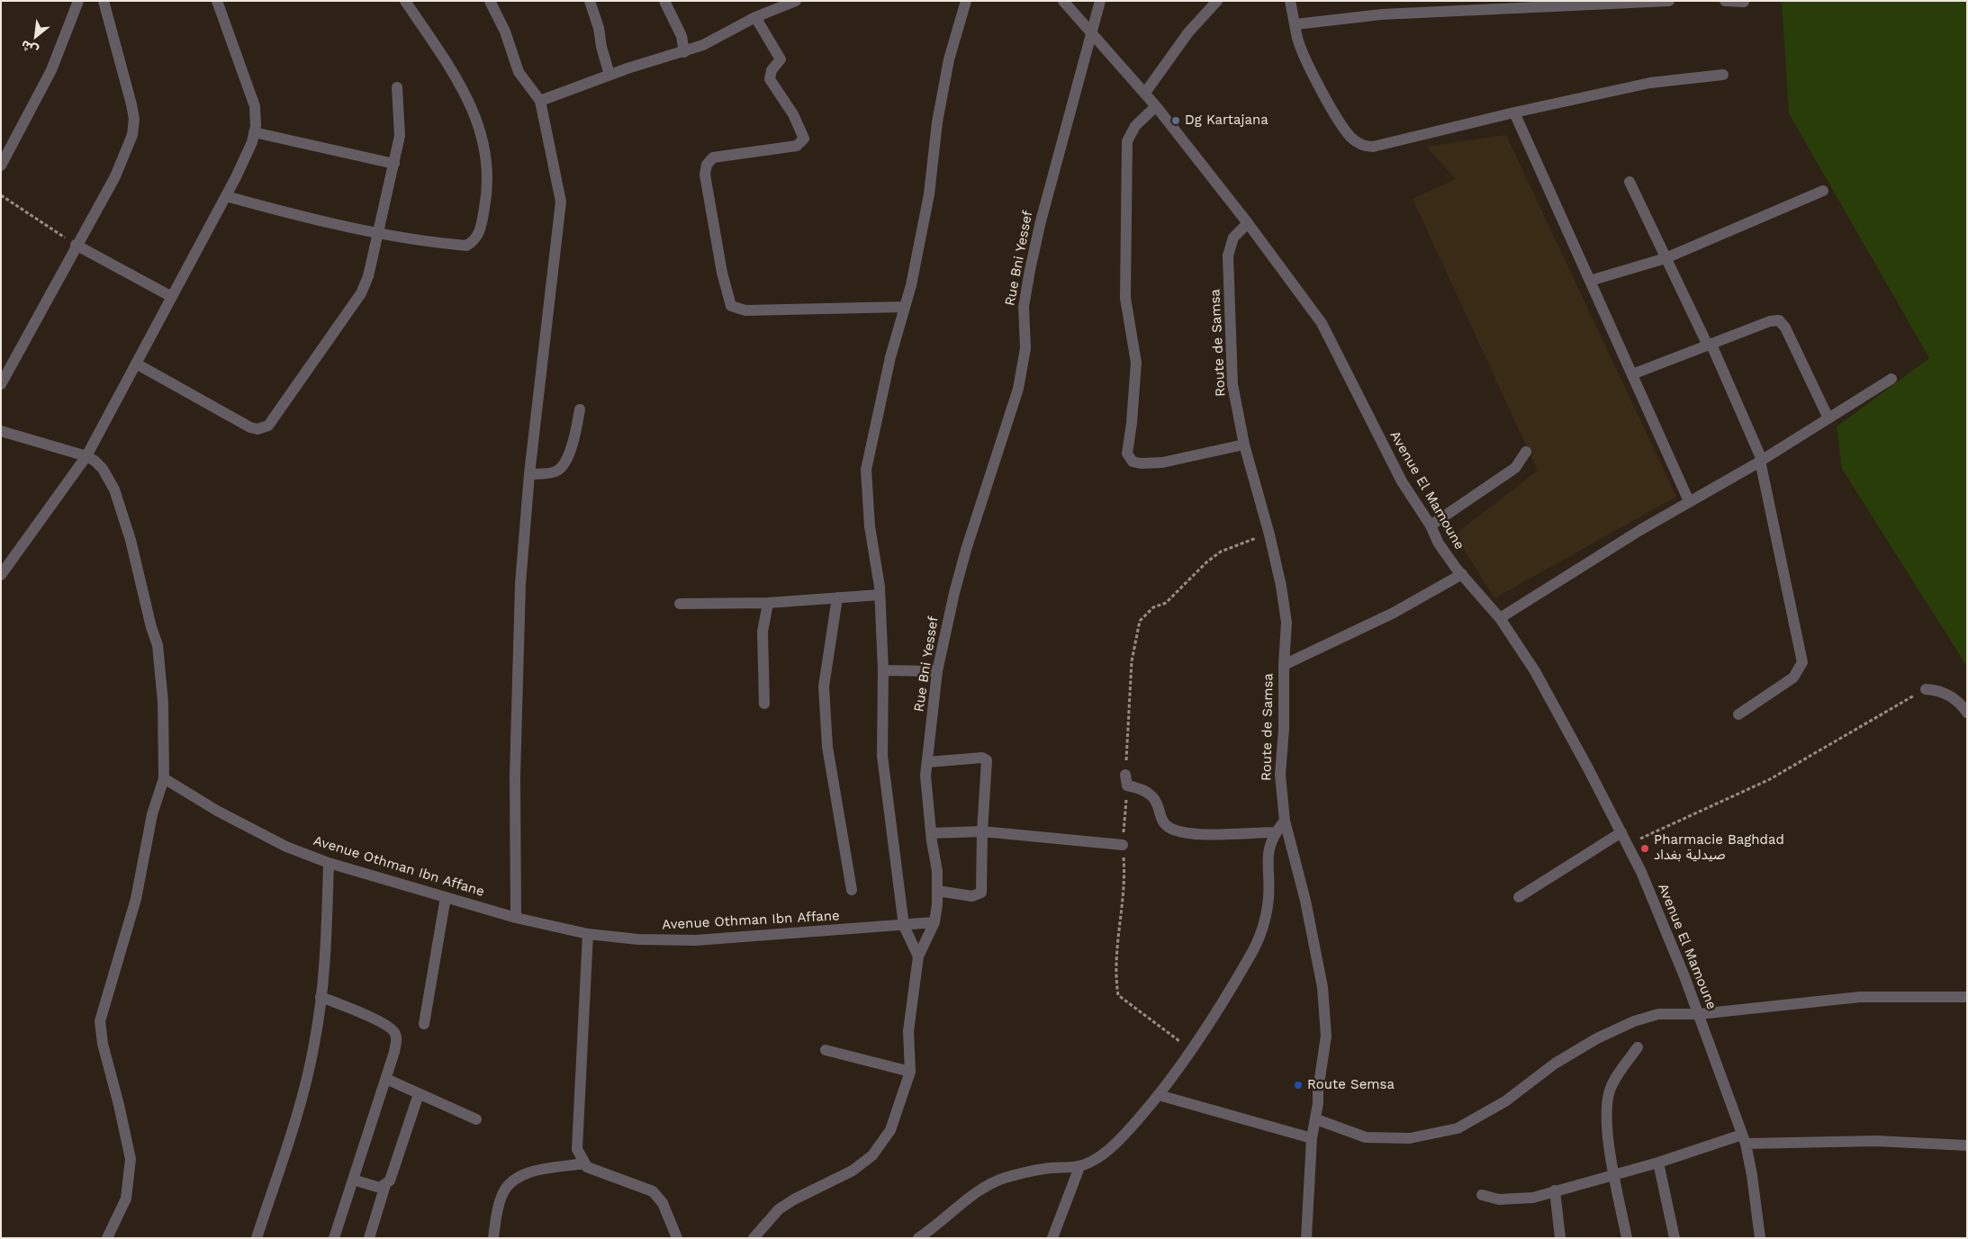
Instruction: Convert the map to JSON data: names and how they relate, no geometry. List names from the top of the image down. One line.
{"streets":{"street":["Rue Bni Yessef","Route de Samsa","Avenue El Mamoune","Avenue Othman Ibn Affane"]},"crossings":[["Rue Bni Yessef","Avenue El Mamoune"],["Rue Bni Yessef","Avenue Othman Ibn Affane"],["Route de Samsa","Avenue El Mamoune"]],"places":["Dg Kartajana","Pharmacie Baghdad صيدلية بغداد","Route Semsa"],"north":"bottom left"}
